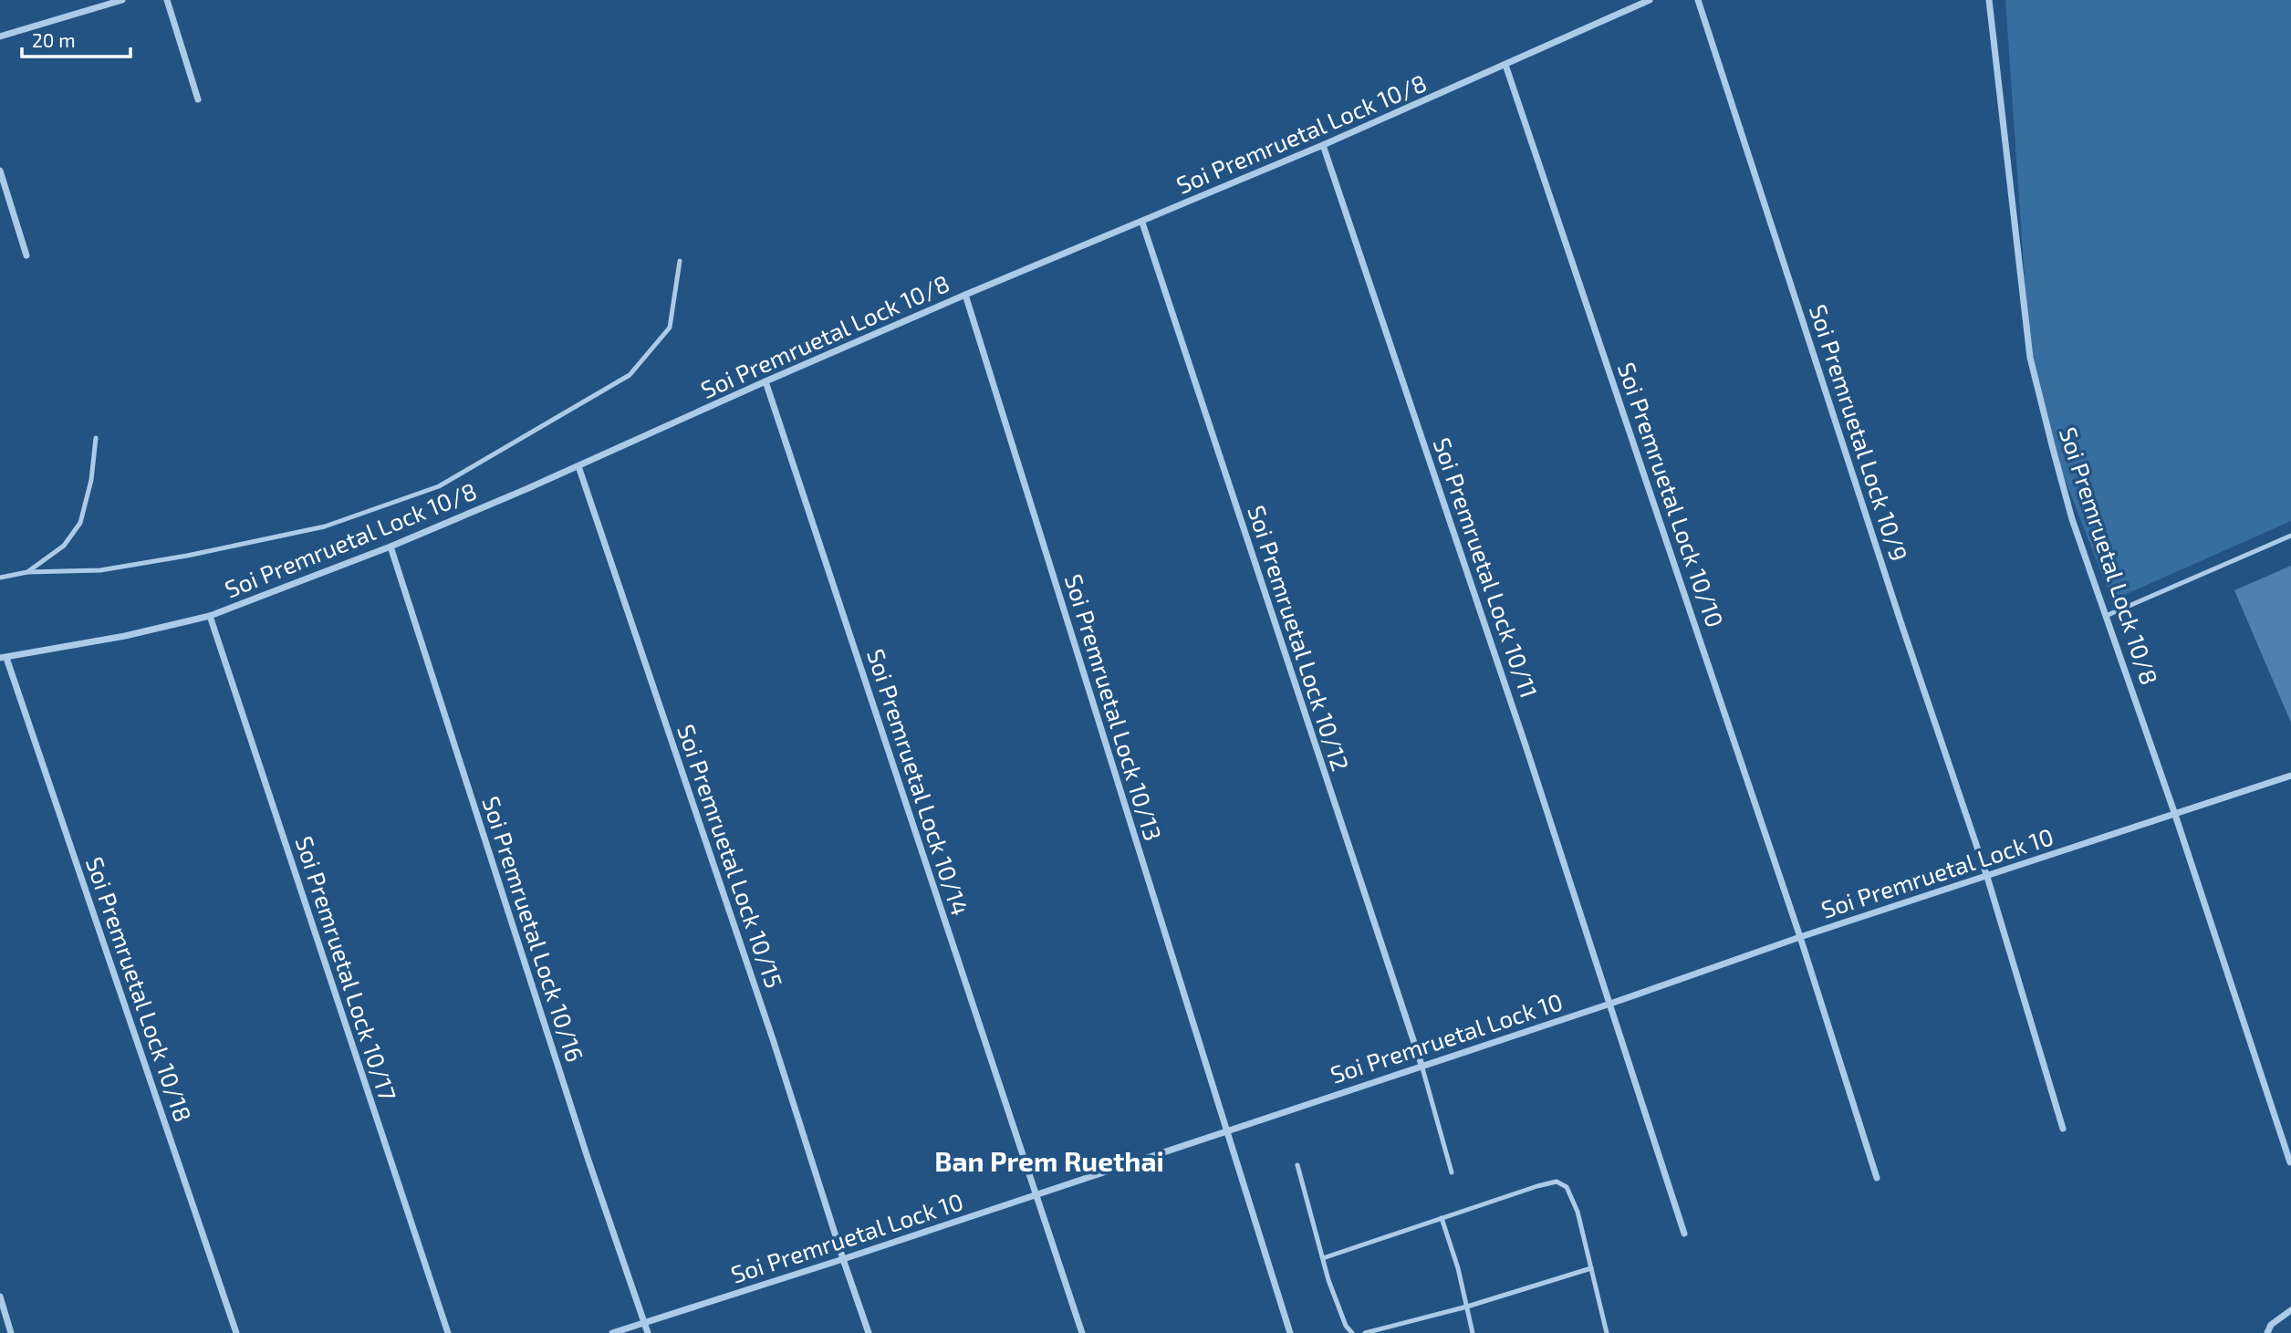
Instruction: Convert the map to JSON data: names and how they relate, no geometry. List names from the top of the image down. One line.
{"streets":{"street":["Soi Premruetal Lock 10/8","Soi Premruetal Lock 10/9","Soi Premruetal Lock 10/10","Soi Premruetal Lock 10/11","Soi Premruetal Lock 10/12","Soi Premruetal Lock 10/13","Soi Premruetal Lock 10/14","Soi Premruetal Lock 10/15","Soi Premruetal Lock 10","Soi Premruetal Lock 10/16","Soi Premruetal Lock 10/17","Soi Premruetal Lock 10/18"]},"crossings":[["Soi Premruetal Lock 10/8","Soi Premruetal Lock 10/10"],["Soi Premruetal Lock 10/8","Soi Premruetal Lock 10/11"],["Soi Premruetal Lock 10/8","Soi Premruetal Lock 10/12"],["Soi Premruetal Lock 10/8","Soi Premruetal Lock 10/13"],["Soi Premruetal Lock 10/8","Soi Premruetal Lock 10/14"],["Soi Premruetal Lock 10/8","Soi Premruetal Lock 10/15"],["Soi Premruetal Lock 10/8","Soi Premruetal Lock 10"],["Soi Premruetal Lock 10/8","Soi Premruetal Lock 10/16"],["Soi Premruetal Lock 10/8","Soi Premruetal Lock 10/17"],["Soi Premruetal Lock 10/8","Soi Premruetal Lock 10/18"],["Soi Premruetal Lock 10/9","Soi Premruetal Lock 10"],["Soi Premruetal Lock 10/10","Soi Premruetal Lock 10"],["Soi Premruetal Lock 10/11","Soi Premruetal Lock 10"],["Soi Premruetal Lock 10/12","Soi Premruetal Lock 10"],["Soi Premruetal Lock 10/13","Soi Premruetal Lock 10"],["Soi Premruetal Lock 10/14","Soi Premruetal Lock 10"],["Soi Premruetal Lock 10/15","Soi Premruetal Lock 10"],["Soi Premruetal Lock 10","Soi Premruetal Lock 10/16"]],"districts":["Ban Prem Ruethai"],"scale_bar":"20 m"}
